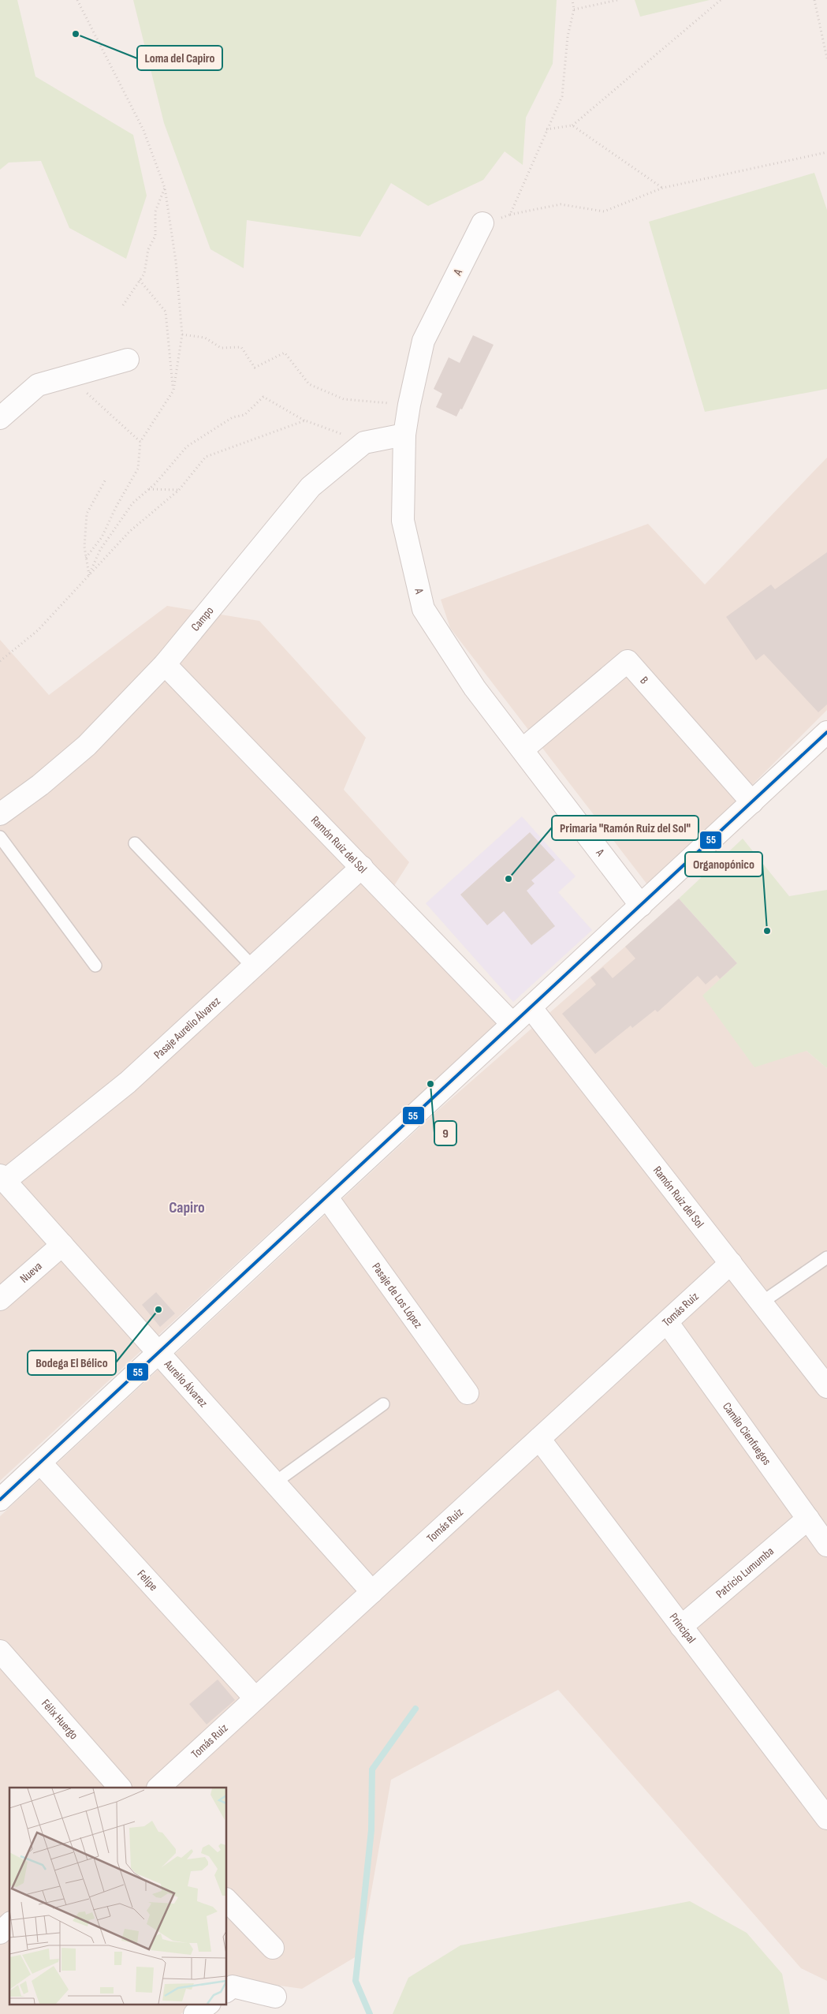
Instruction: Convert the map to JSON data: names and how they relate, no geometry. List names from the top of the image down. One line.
{"streets":{"street":["A","Campo","B","Ramón Ruiz del Sol","Pasaje Aurelio Álvarez","Nueva","Pasaje de Los López","Tomás Ruiz","Aurelio Álvarez","Camilo Cienfuegos","Patricio Lumumba","Felipe","Principal","Félix Huergo"]},"crossings":[["A","Campo"],["A","B"],["Campo","Ramón Ruiz del Sol"],["Ramón Ruiz del Sol","Pasaje Aurelio Álvarez"],["Ramón Ruiz del Sol","Tomás Ruiz"],["Pasaje Aurelio Álvarez","Aurelio Álvarez"],["Nueva","Aurelio Álvarez"],["Tomás Ruiz","Aurelio Álvarez"],["Tomás Ruiz","Camilo Cienfuegos"],["Tomás Ruiz","Felipe"],["Tomás Ruiz","Principal"],["Camilo Cienfuegos","Patricio Lumumba"],["Patricio Lumumba","Principal"]],"districts":["Capiro"],"places":["Loma del Capiro","Primaria \"Ramón Ruiz del Sol\"","Organopónico","9","Bodega El Bélico"],"lines":["transit line 55"]}
